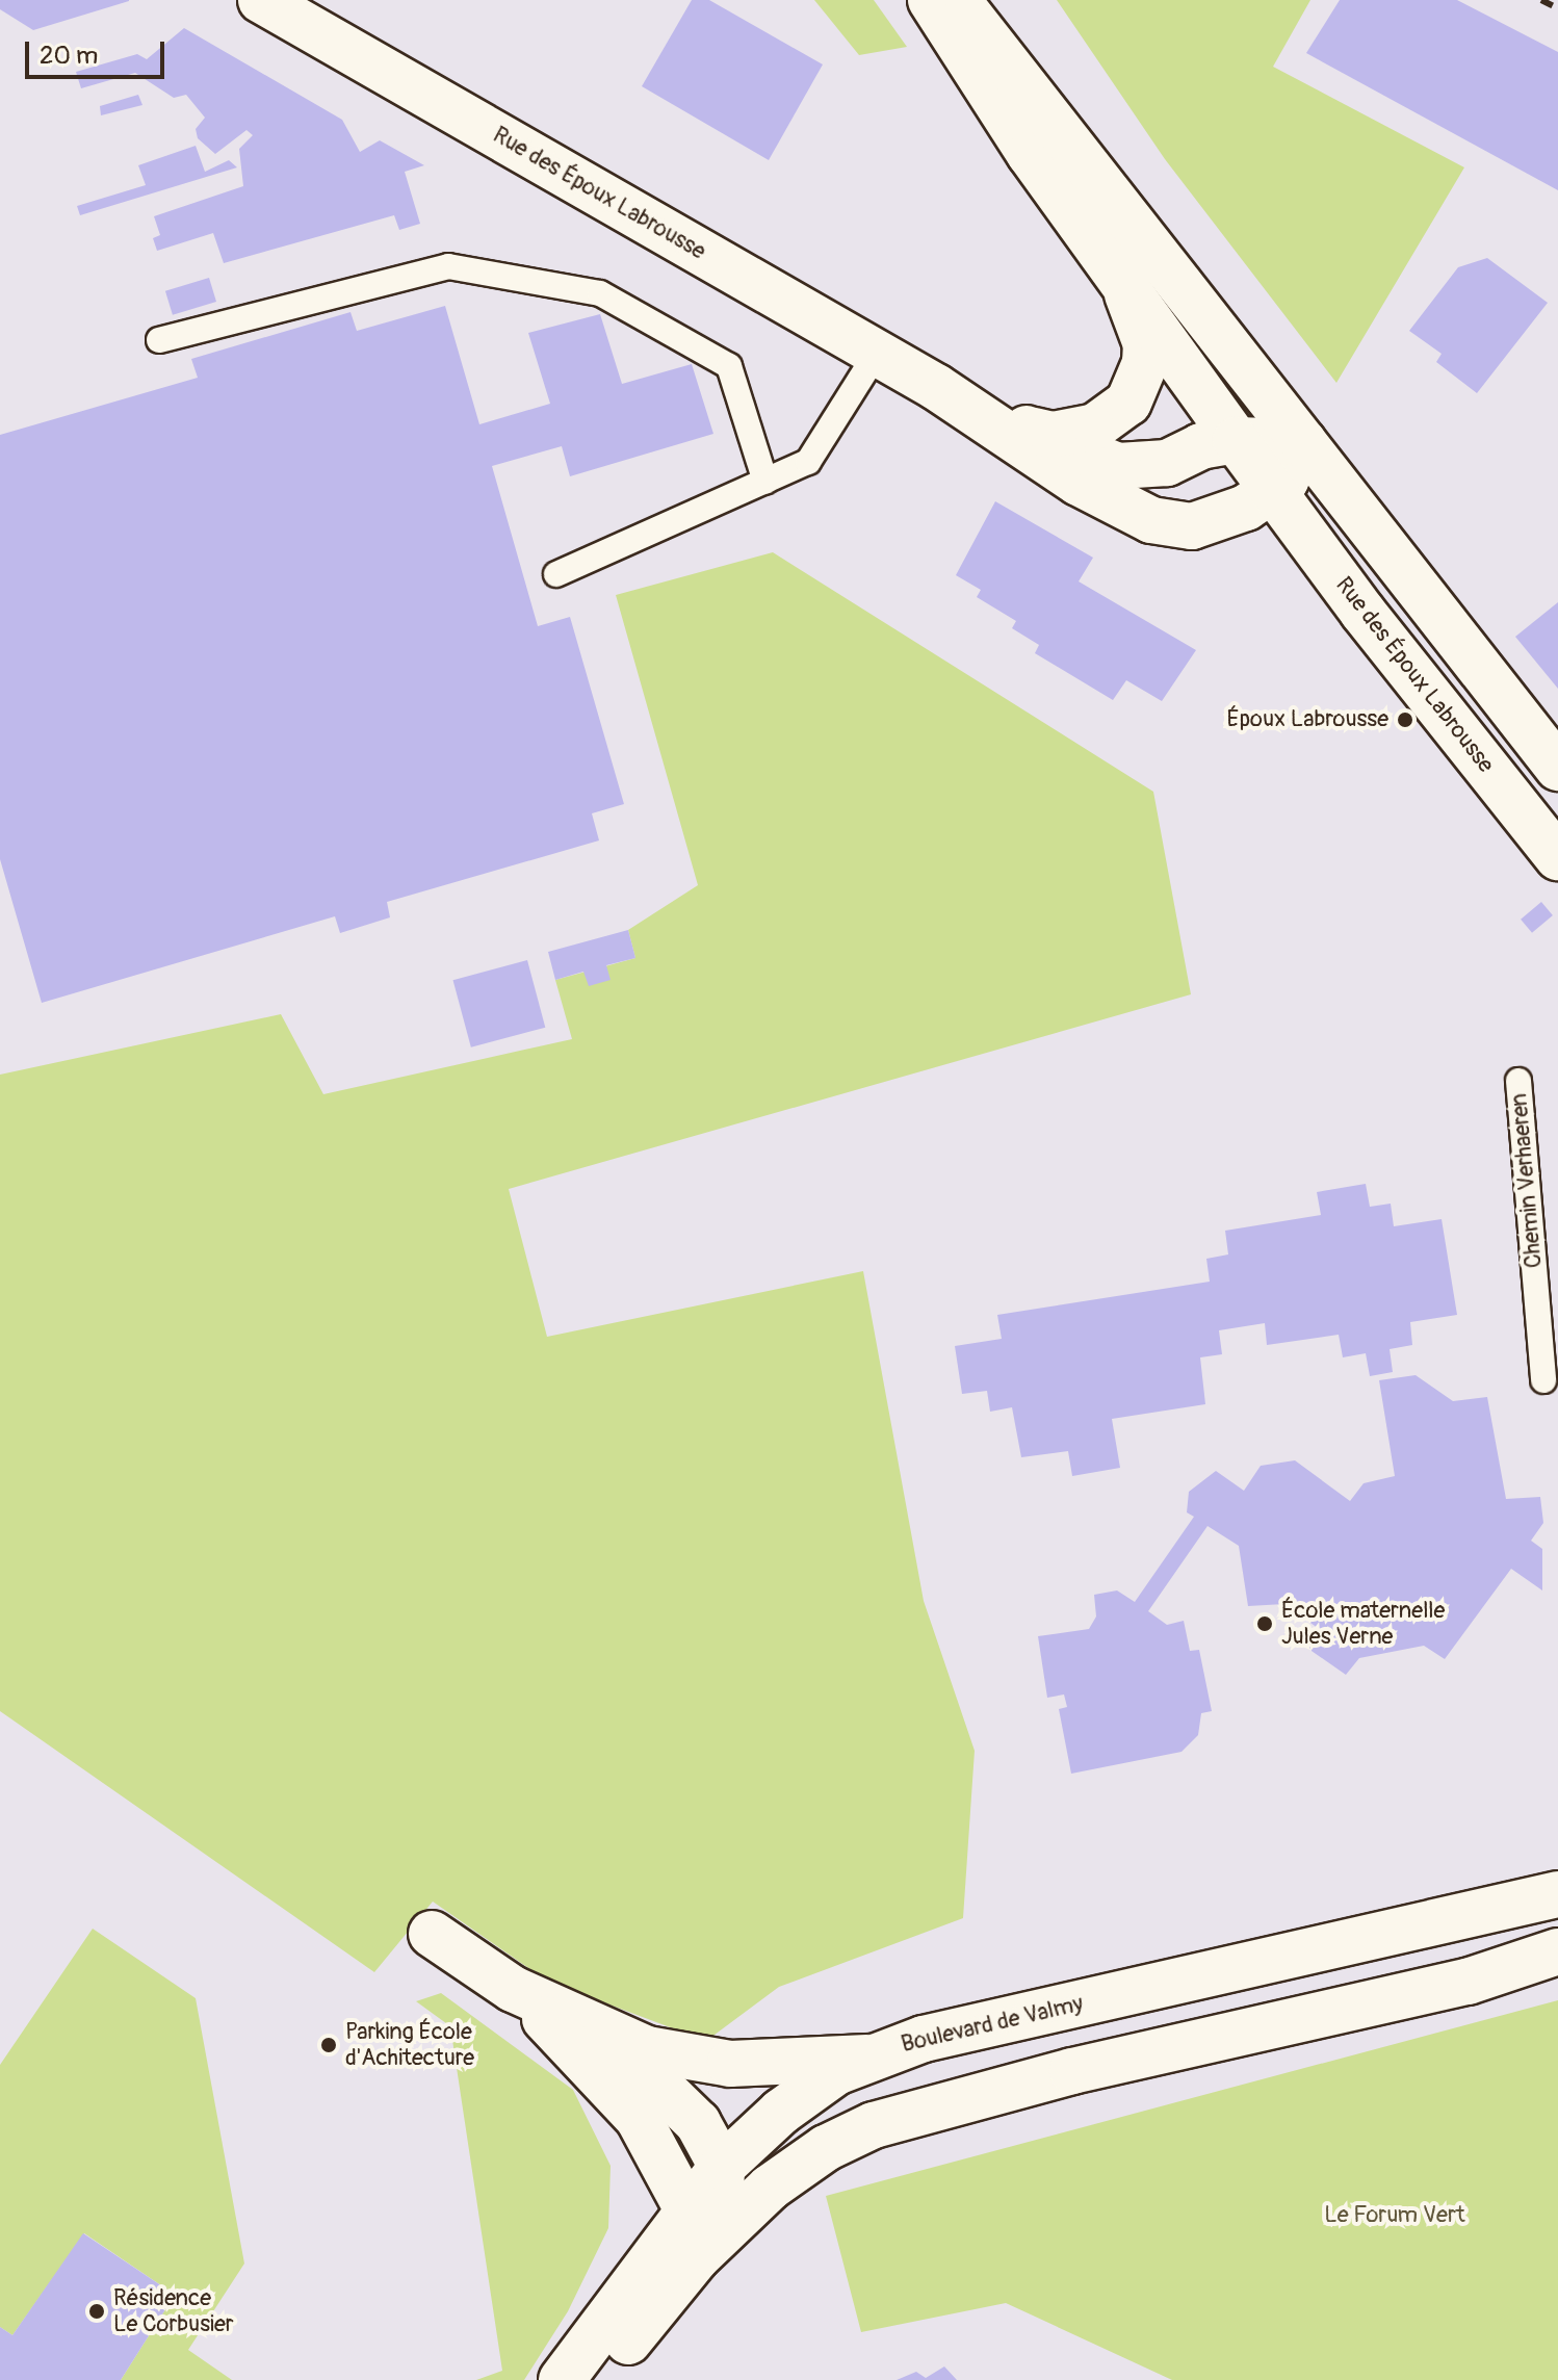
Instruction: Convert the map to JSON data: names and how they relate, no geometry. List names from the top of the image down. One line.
{"streets":{"main road":["Rue des Époux Labrousse","Boulevard de Valmy"],"lane":["Chemin Verhaeren"]},"parks":["Le Forum Vert"],"places":["Époux Labrousse","École maternelle Jules Verne","Parking École d'Achitecture","Résidence Le Corbusier"],"scale_bar":"20 m"}
